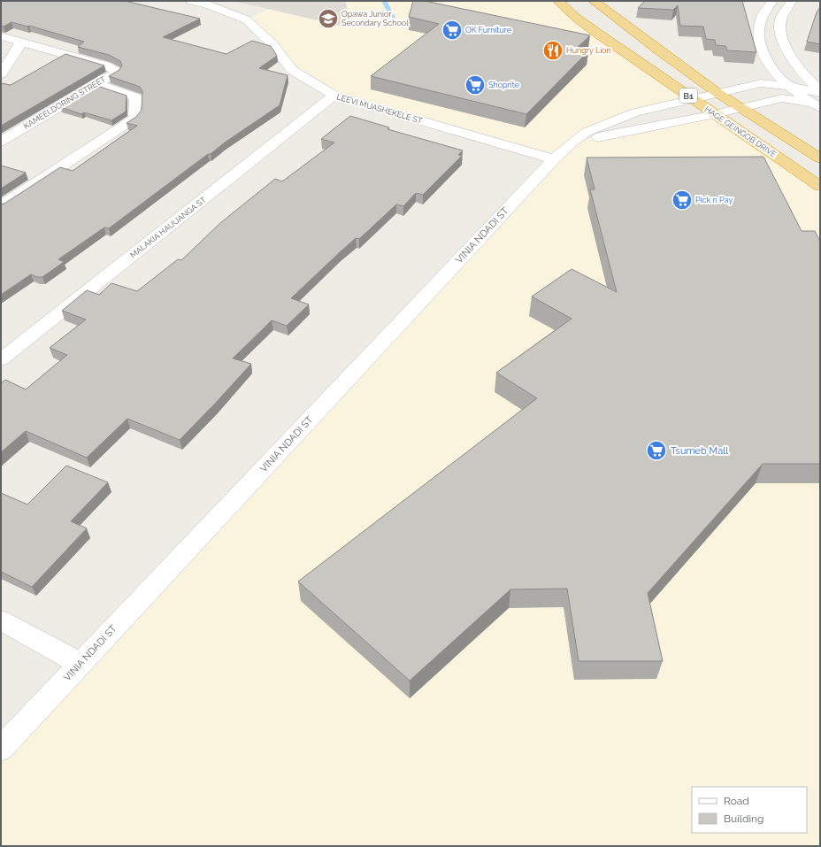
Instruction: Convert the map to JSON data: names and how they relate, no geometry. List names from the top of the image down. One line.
{"streets":{"highway":["B1","HAGE GEINGOB DRIVE"],"street":["KAMEELDORING STREET","LEEVI MUASHEKELE ST","MALAKIA HAUUANGA ST","VINIA NDADI ST"]},"crossings":[["B1","VINIA NDADI ST"],["LEEVI MUASHEKELE ST","MALAKIA HAUUANGA ST"],["LEEVI MUASHEKELE ST","VINIA NDADI ST"],["HAGE GEINGOB DRIVE","VINIA NDADI ST"]],"places":{"school or university":["Opawa Junior Secondary School"],"supermarket":["OK Furniture","Shoprite","Pick n Pay","Tsumeb Mall"],"restaurant":["Hungry Lion"]},"legend":["Road","Building"]}
